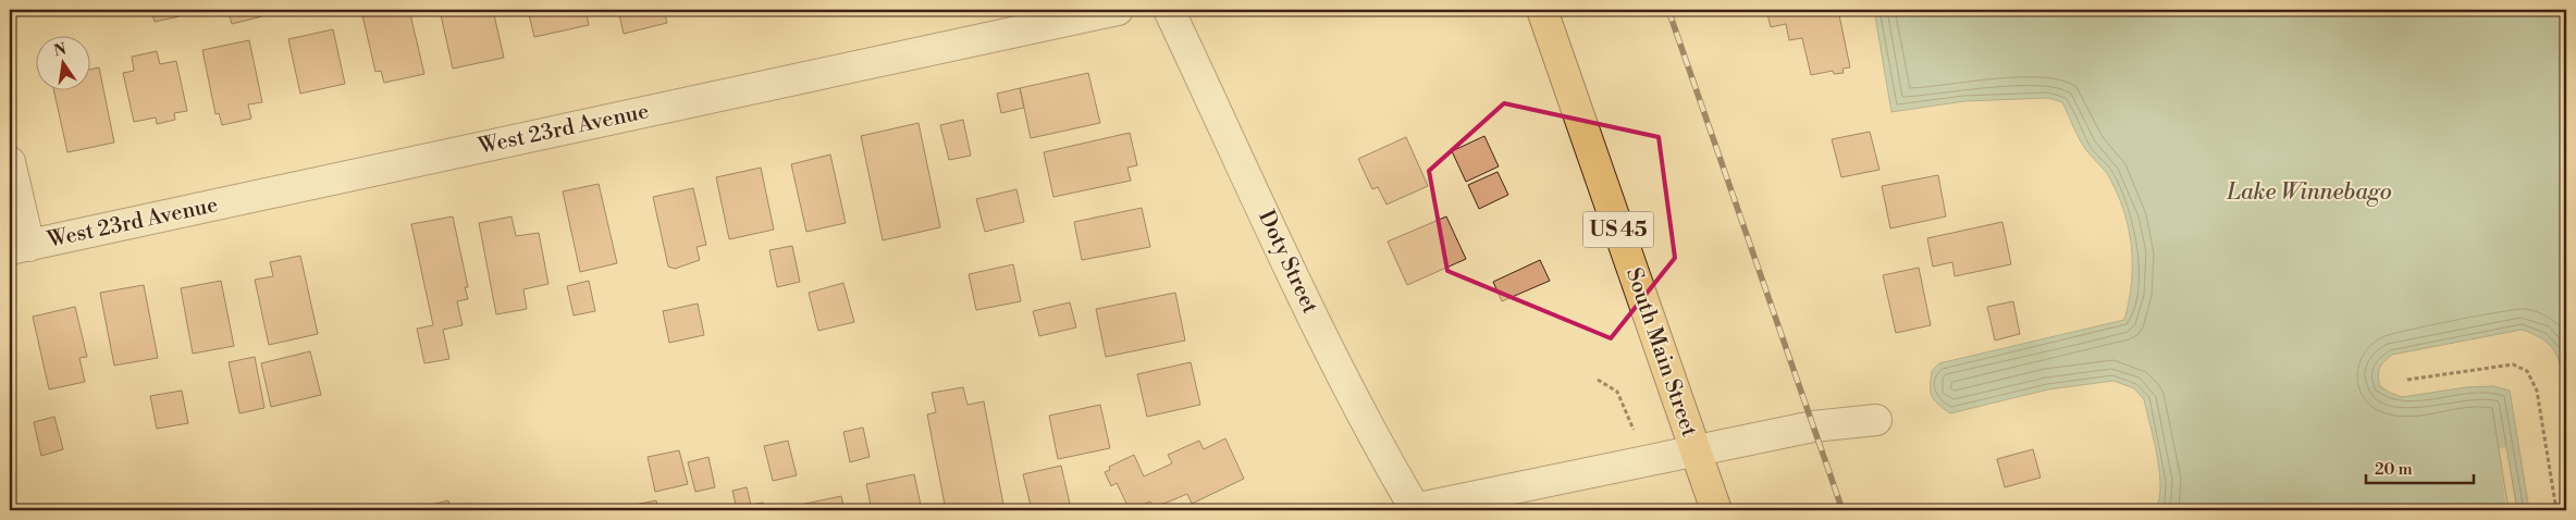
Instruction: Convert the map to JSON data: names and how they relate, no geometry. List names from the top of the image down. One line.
{"streets":{"main road":["US 45","South Main Street"],"street":["West 23rd Avenue","Doty Street"]},"water":["Lake Winnebago"],"scale_bar":"20 m","north":"top"}
